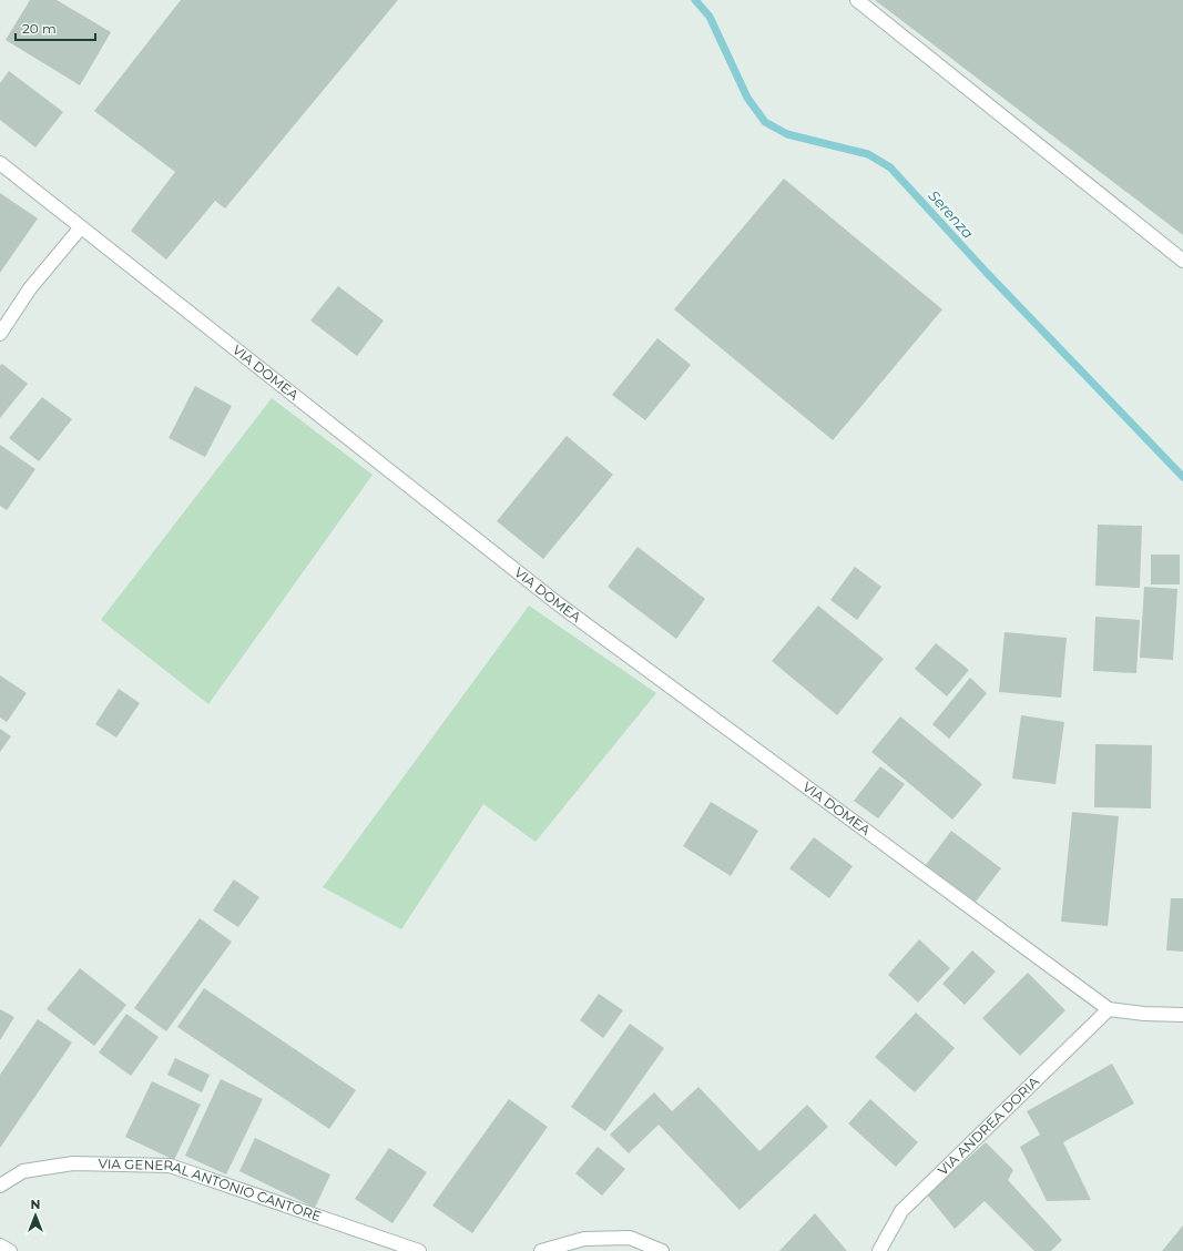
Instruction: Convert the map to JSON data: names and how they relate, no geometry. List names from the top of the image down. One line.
{"streets":{"street":["VIA DOMEA","VIA ANDREA DORIA","VIA GENERAL ANTONIO CANTORE"]},"crossings":[["VIA DOMEA","VIA ANDREA DORIA"]],"water":["Serenza"],"scale_bar":"20 m","north":"top"}
